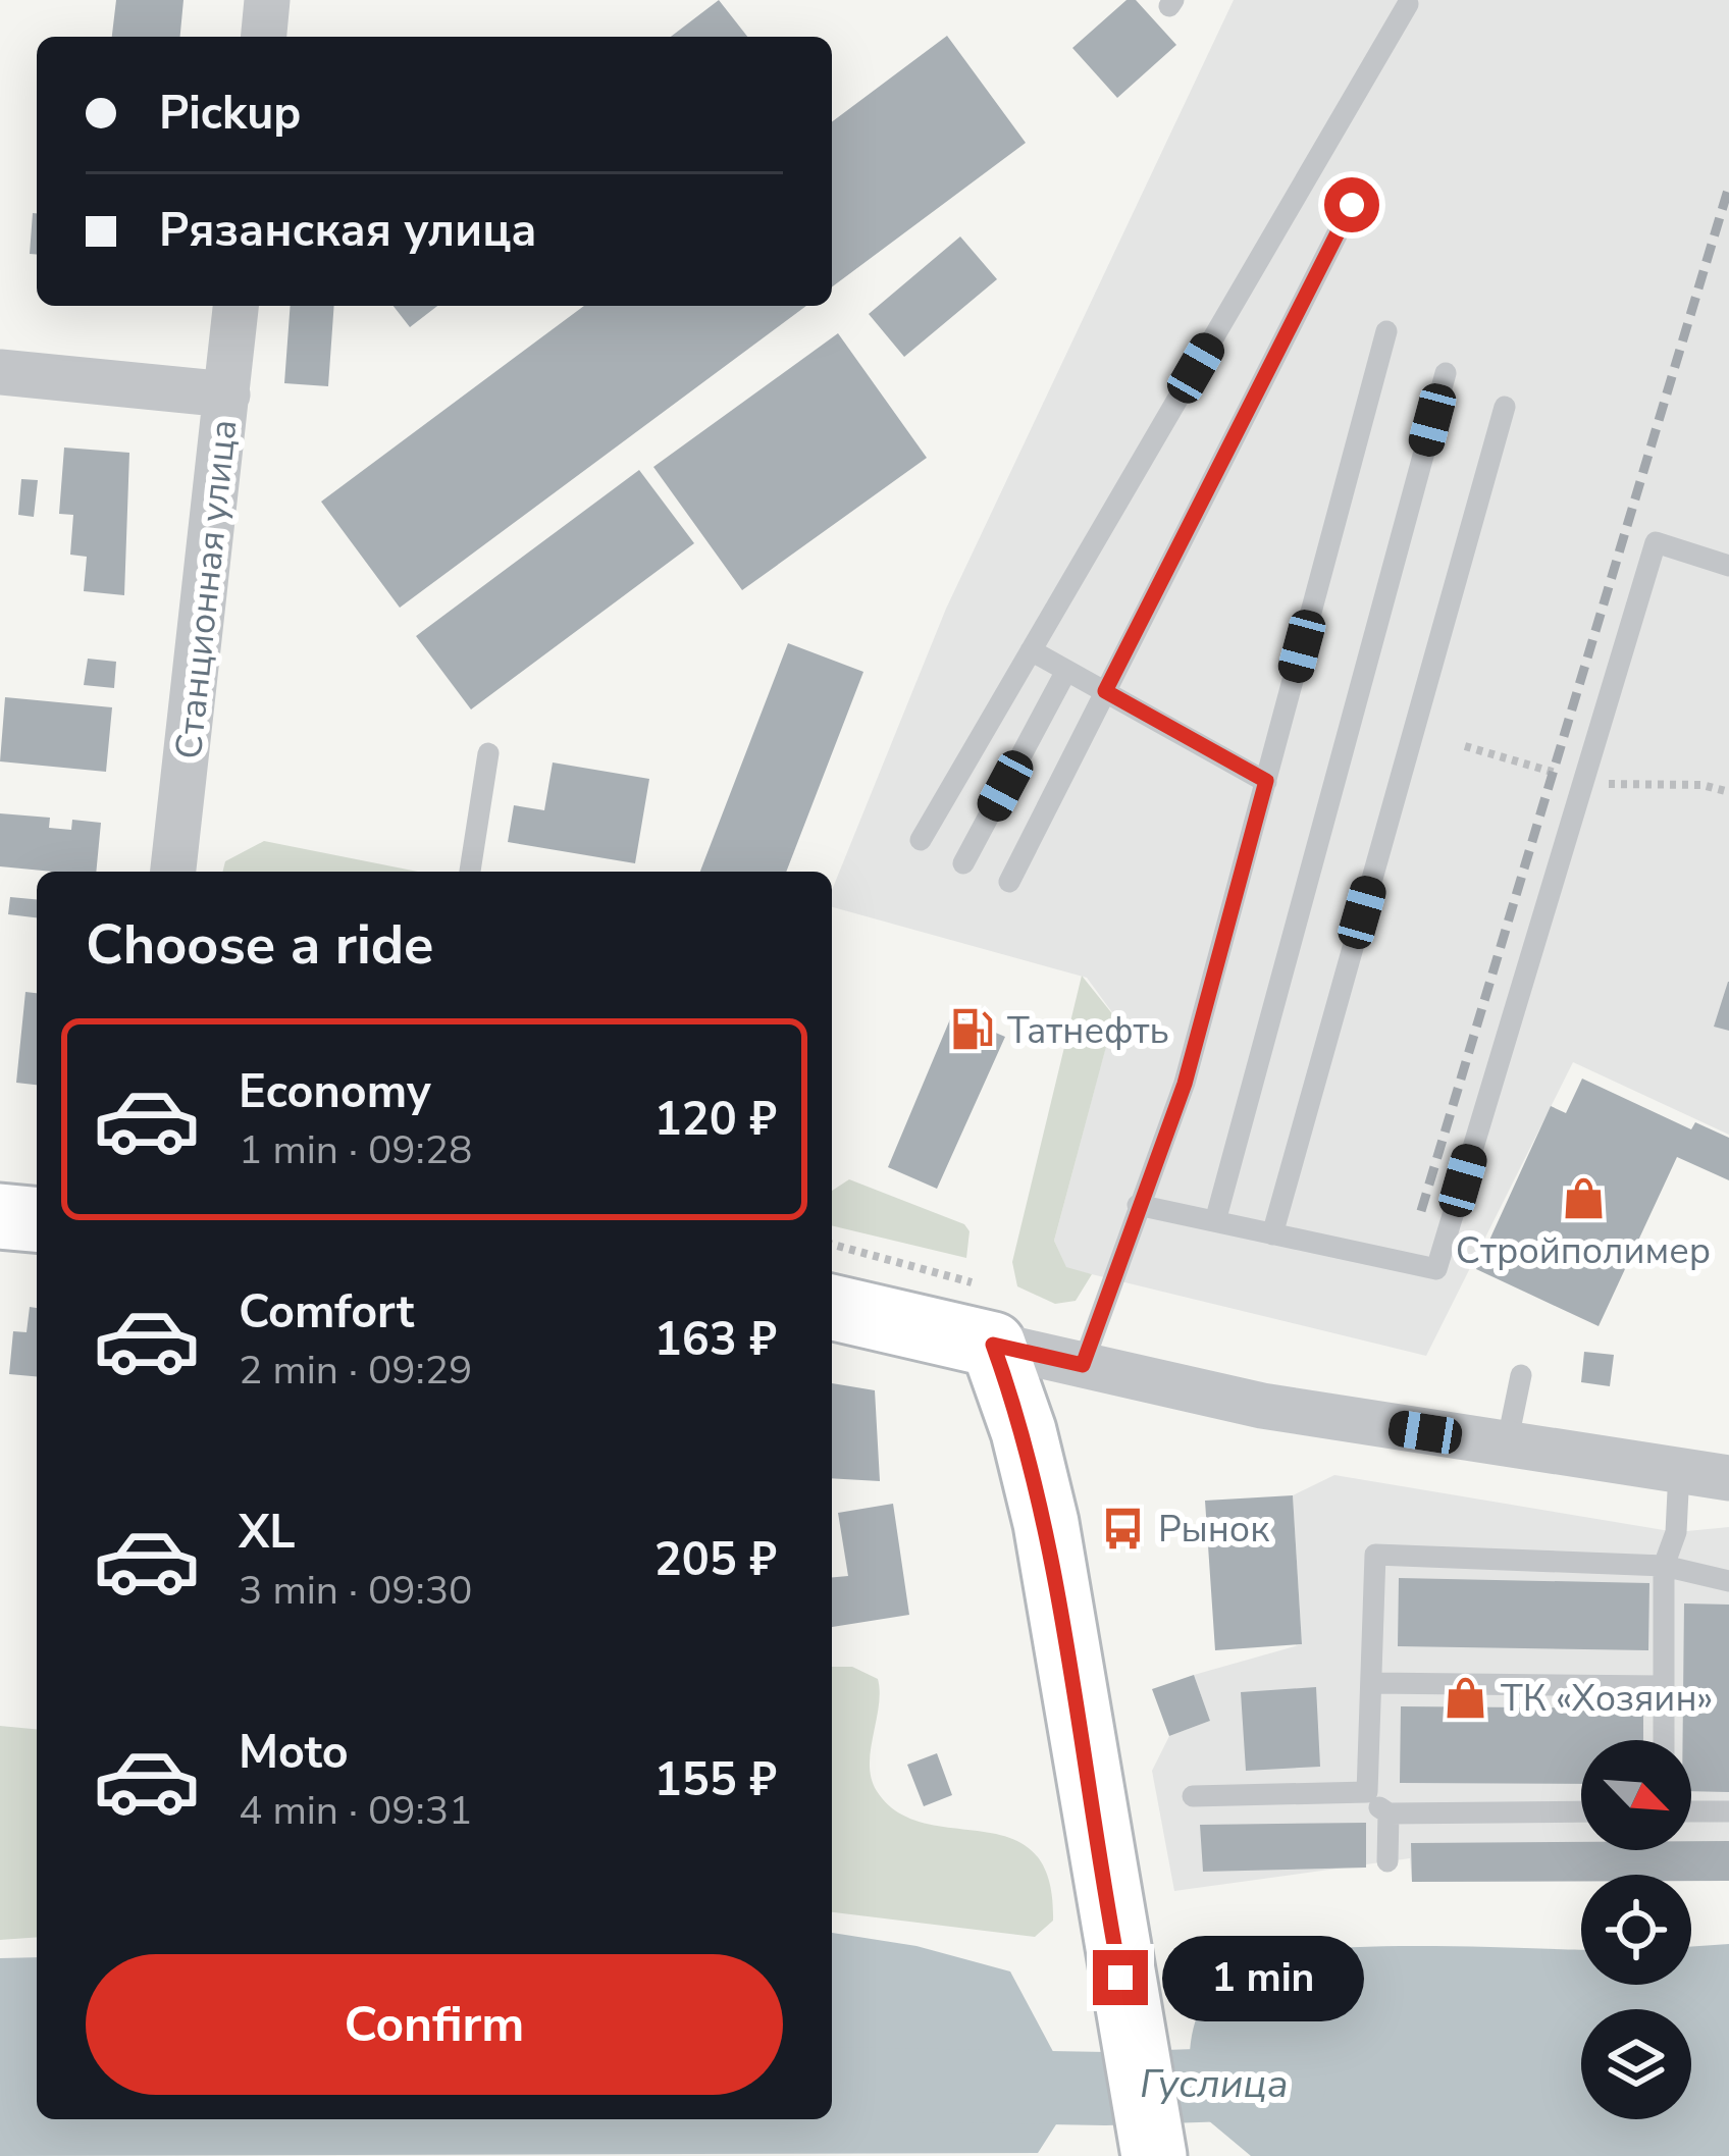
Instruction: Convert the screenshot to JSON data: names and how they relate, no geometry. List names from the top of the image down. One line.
{"streets":{"street":["Станционная улица"]},"water":["Гуслица"],"places":{"fuel station":["Татнефть"],"shop":["Стройполимер","ТК «Хозяин»"],"bus stop":["Рынок"]},"north":"bottom right","page":{"banner":["Pickup","Рязанская улица"],"heading":"Choose a ride","list":[{"name":"Economy","note":"1 min · 09:28","value":"120 ₽"},{"name":"Comfort","note":"2 min · 09:29","value":"163 ₽"},{"name":"XL","note":"3 min · 09:30","value":"205 ₽"},{"name":"Moto","note":"4 min · 09:31","value":"155 ₽"}],"buttons":"Confirm","bubble":"1 min"}}
